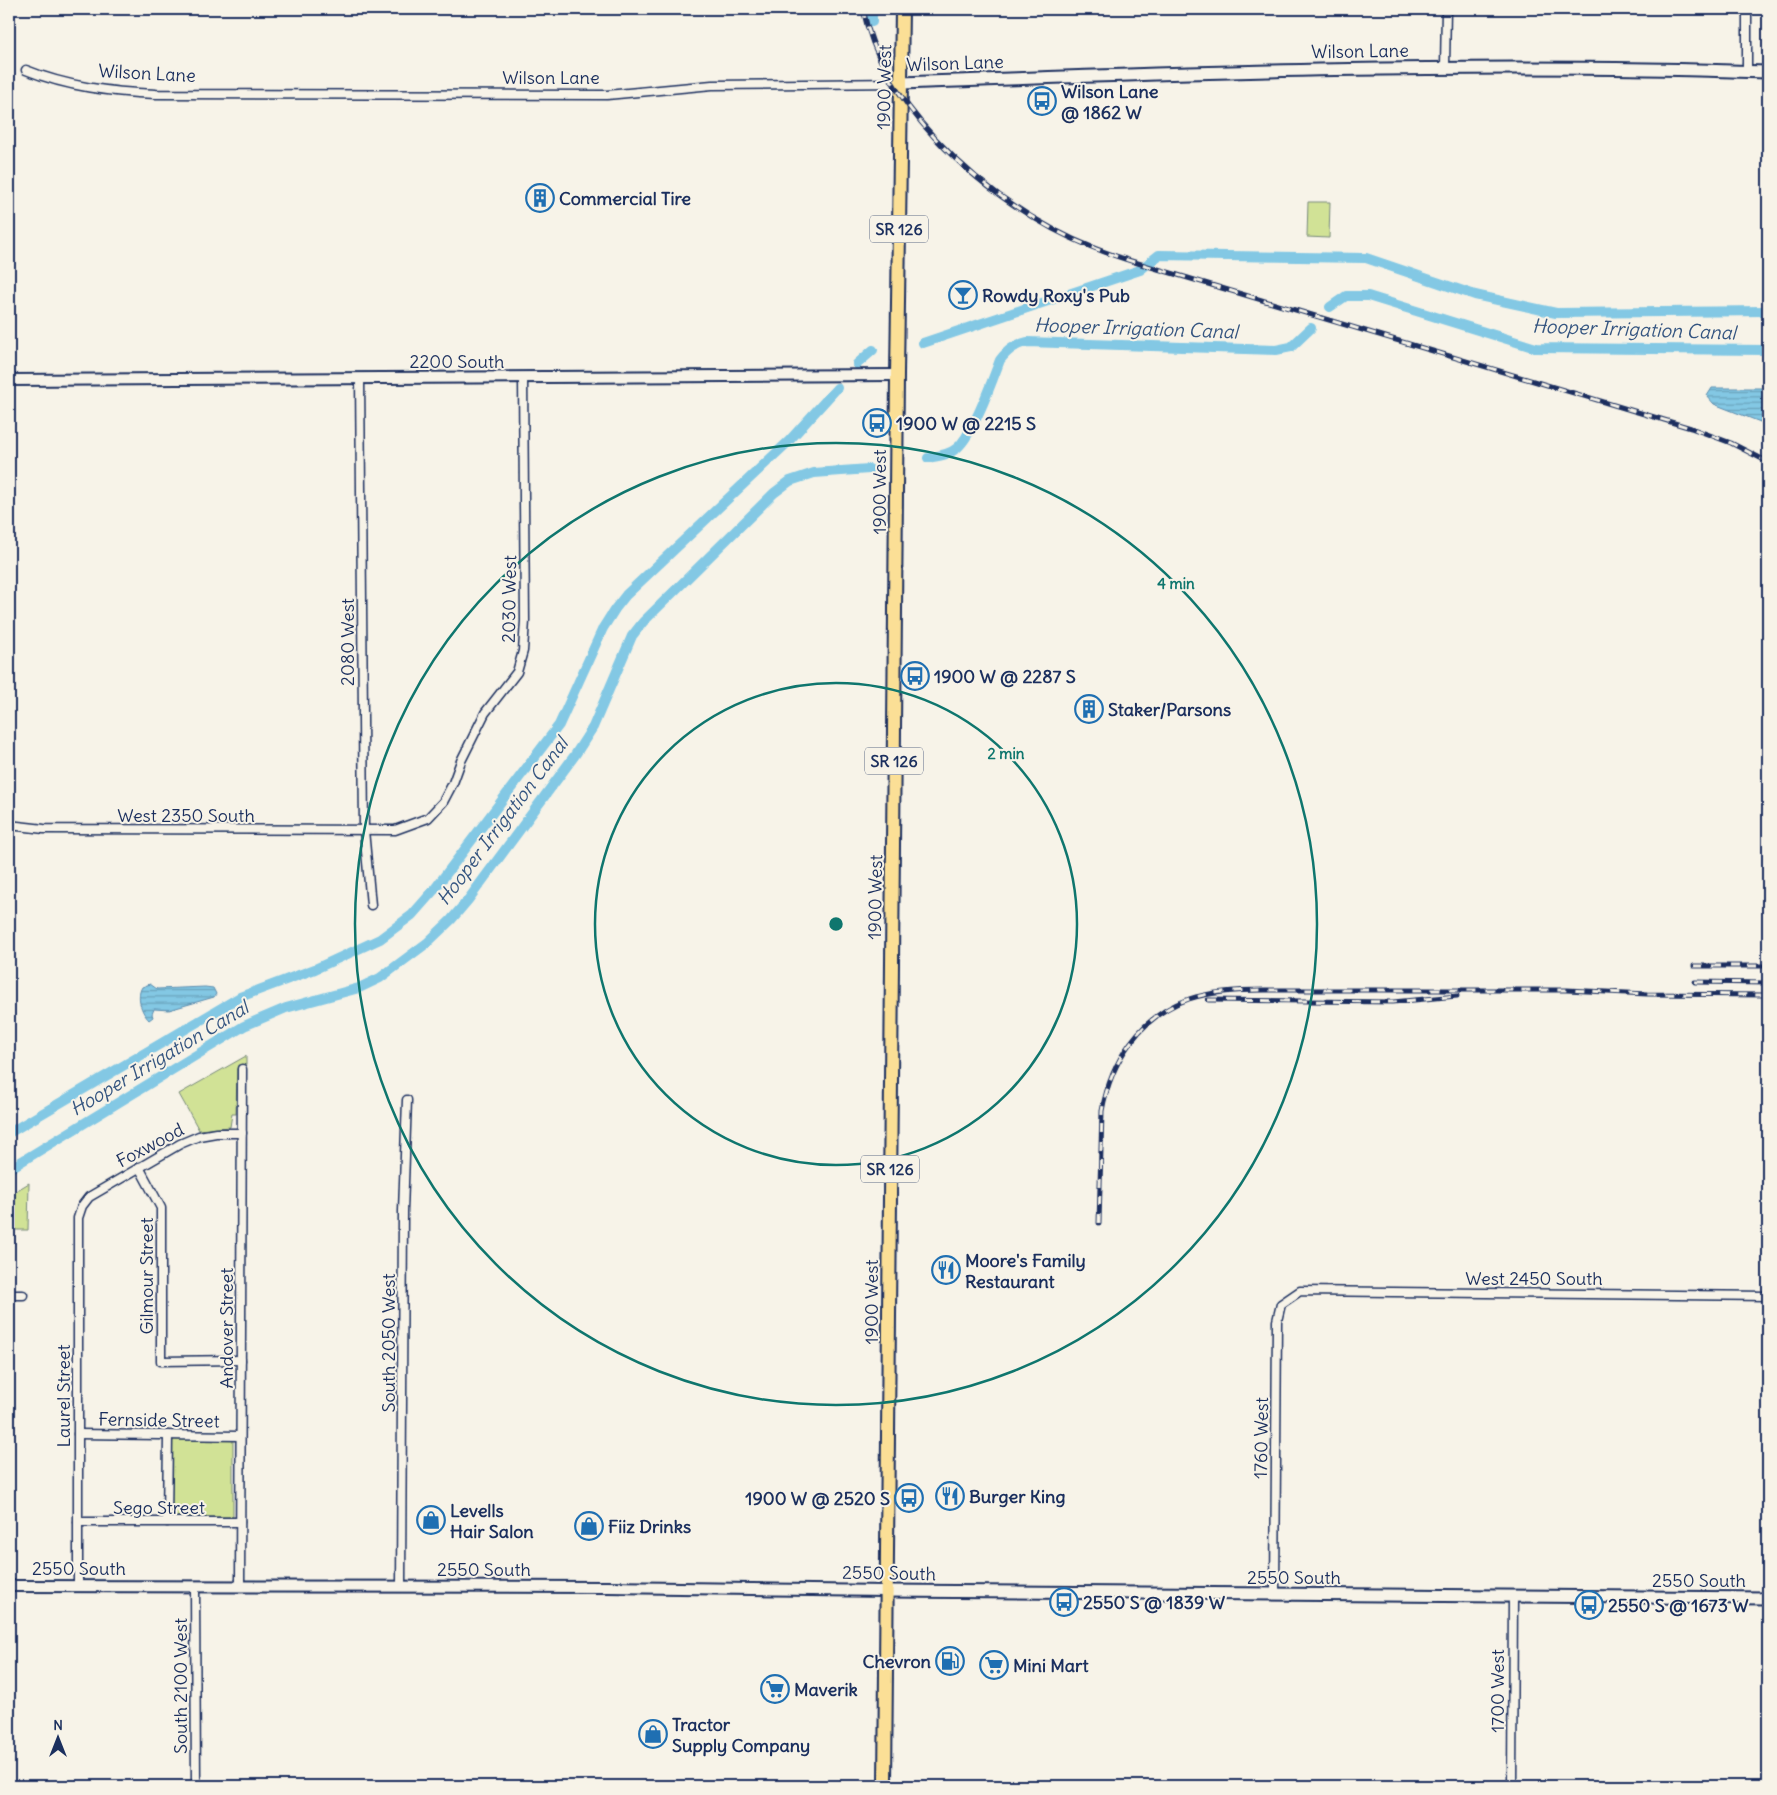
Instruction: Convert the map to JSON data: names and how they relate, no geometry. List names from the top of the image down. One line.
{"streets":{"main road":["Wilson Lane","1900 West","SR 126","2550 South"],"street":["2200 South","2030 West","2080 West","West 2350 South","Foxwood","Gilmour Street","West 2450 South","Andover Street","South 2050 West","Laurel Street","Fernside Street","1760 West","Sego Street","South 2100 West","1700 West"]},"crossings":[["Wilson Lane","1900 West"],["1900 West","2200 South"],["1900 West","2550 South"],["2200 South","2030 West"],["2200 South","2080 West"],["2030 West","2080 West"],["2030 West","West 2350 South"],["2080 West","West 2350 South"],["Foxwood","Gilmour Street"],["Foxwood","Andover Street"],["Foxwood","Laurel Street"],["Gilmour Street","Andover Street"],["West 2450 South","1760 West"],["Andover Street","Fernside Street"],["Andover Street","Sego Street"],["Andover Street","2550 South"],["South 2050 West","2550 South"],["Laurel Street","Fernside Street"],["Laurel Street","Sego Street"],["Laurel Street","2550 South"],["1760 West","2550 South"],["2550 South","South 2100 West"],["2550 South","1700 West"]],"water":["Hooper Irrigation Canal"],"places":{"bus stop":["Wilson Lane @ 1862 W","1900 W @ 2215 S","1900 W @ 2287 S","1900 W @ 2520 S","2550 S @ 1839 W","2550 S @ 1673 W"],"building":["Commercial Tire","Staker/Parsons"],"bar":["Rowdy Roxy's Pub"],"restaurant":["Moore's Family Restaurant","Burger King"],"shop":["Levells Hair Salon","Fiiz Drinks","Tractor Supply Company"],"fuel station":["Chevron"],"supermarket":["Mini Mart","Maverik"]},"north":"top","rings":["4 min","2 min"]}
